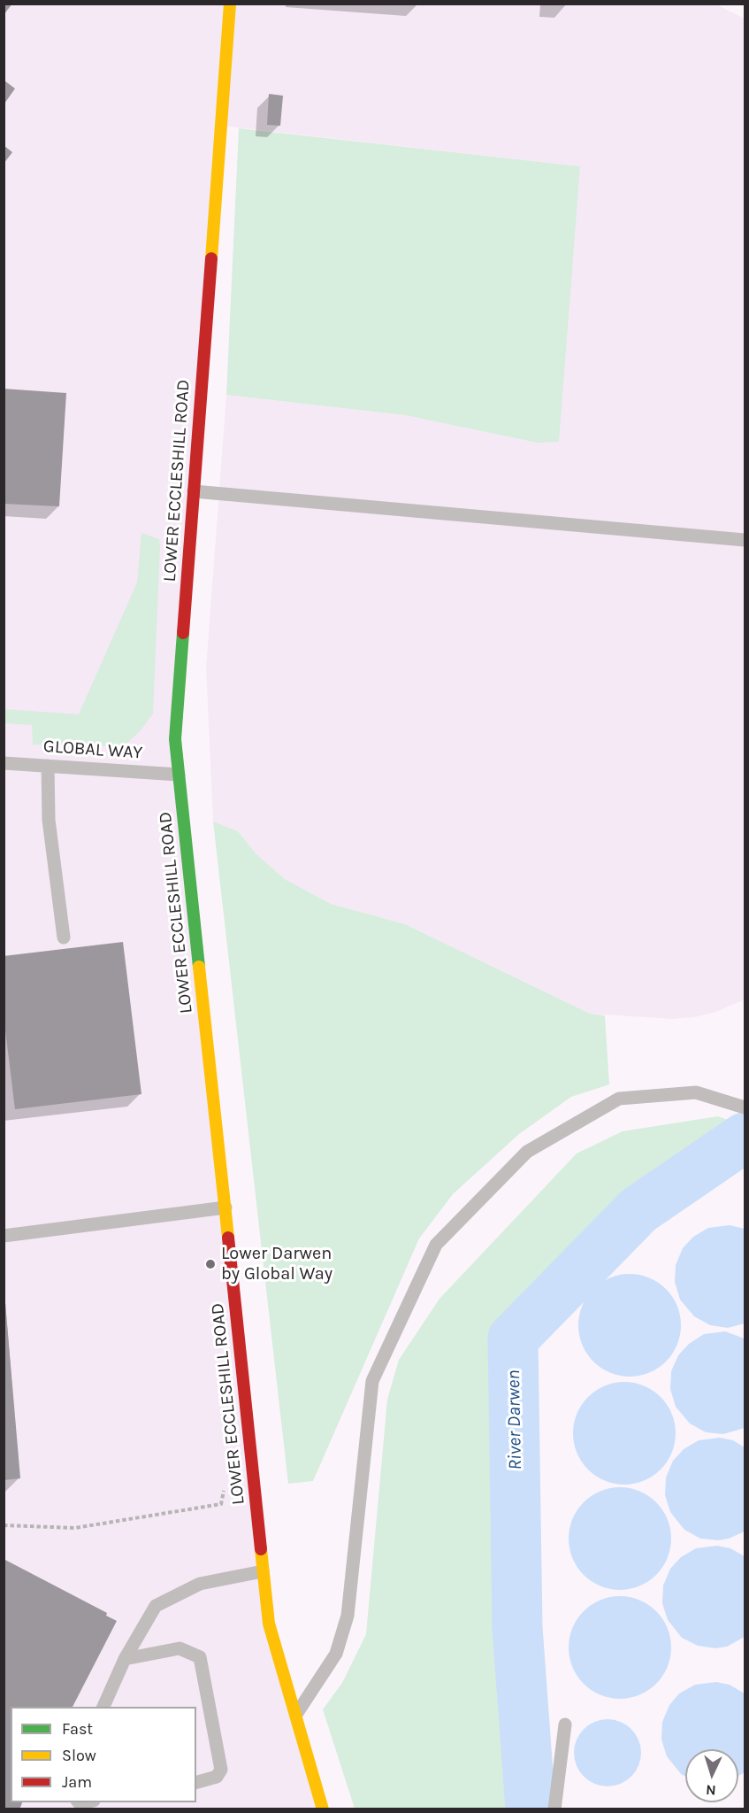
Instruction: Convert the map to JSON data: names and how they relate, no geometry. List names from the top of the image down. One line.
{"streets":{"street":["LOWER ECCLESHILL ROAD"],"lane":["GLOBAL WAY"]},"crossings":[["LOWER ECCLESHILL ROAD","GLOBAL WAY"]],"water":["River Darwen"],"places":["Lower Darwen by Global Way"],"legend":["Fast","Slow","Jam"],"north":"bottom"}
